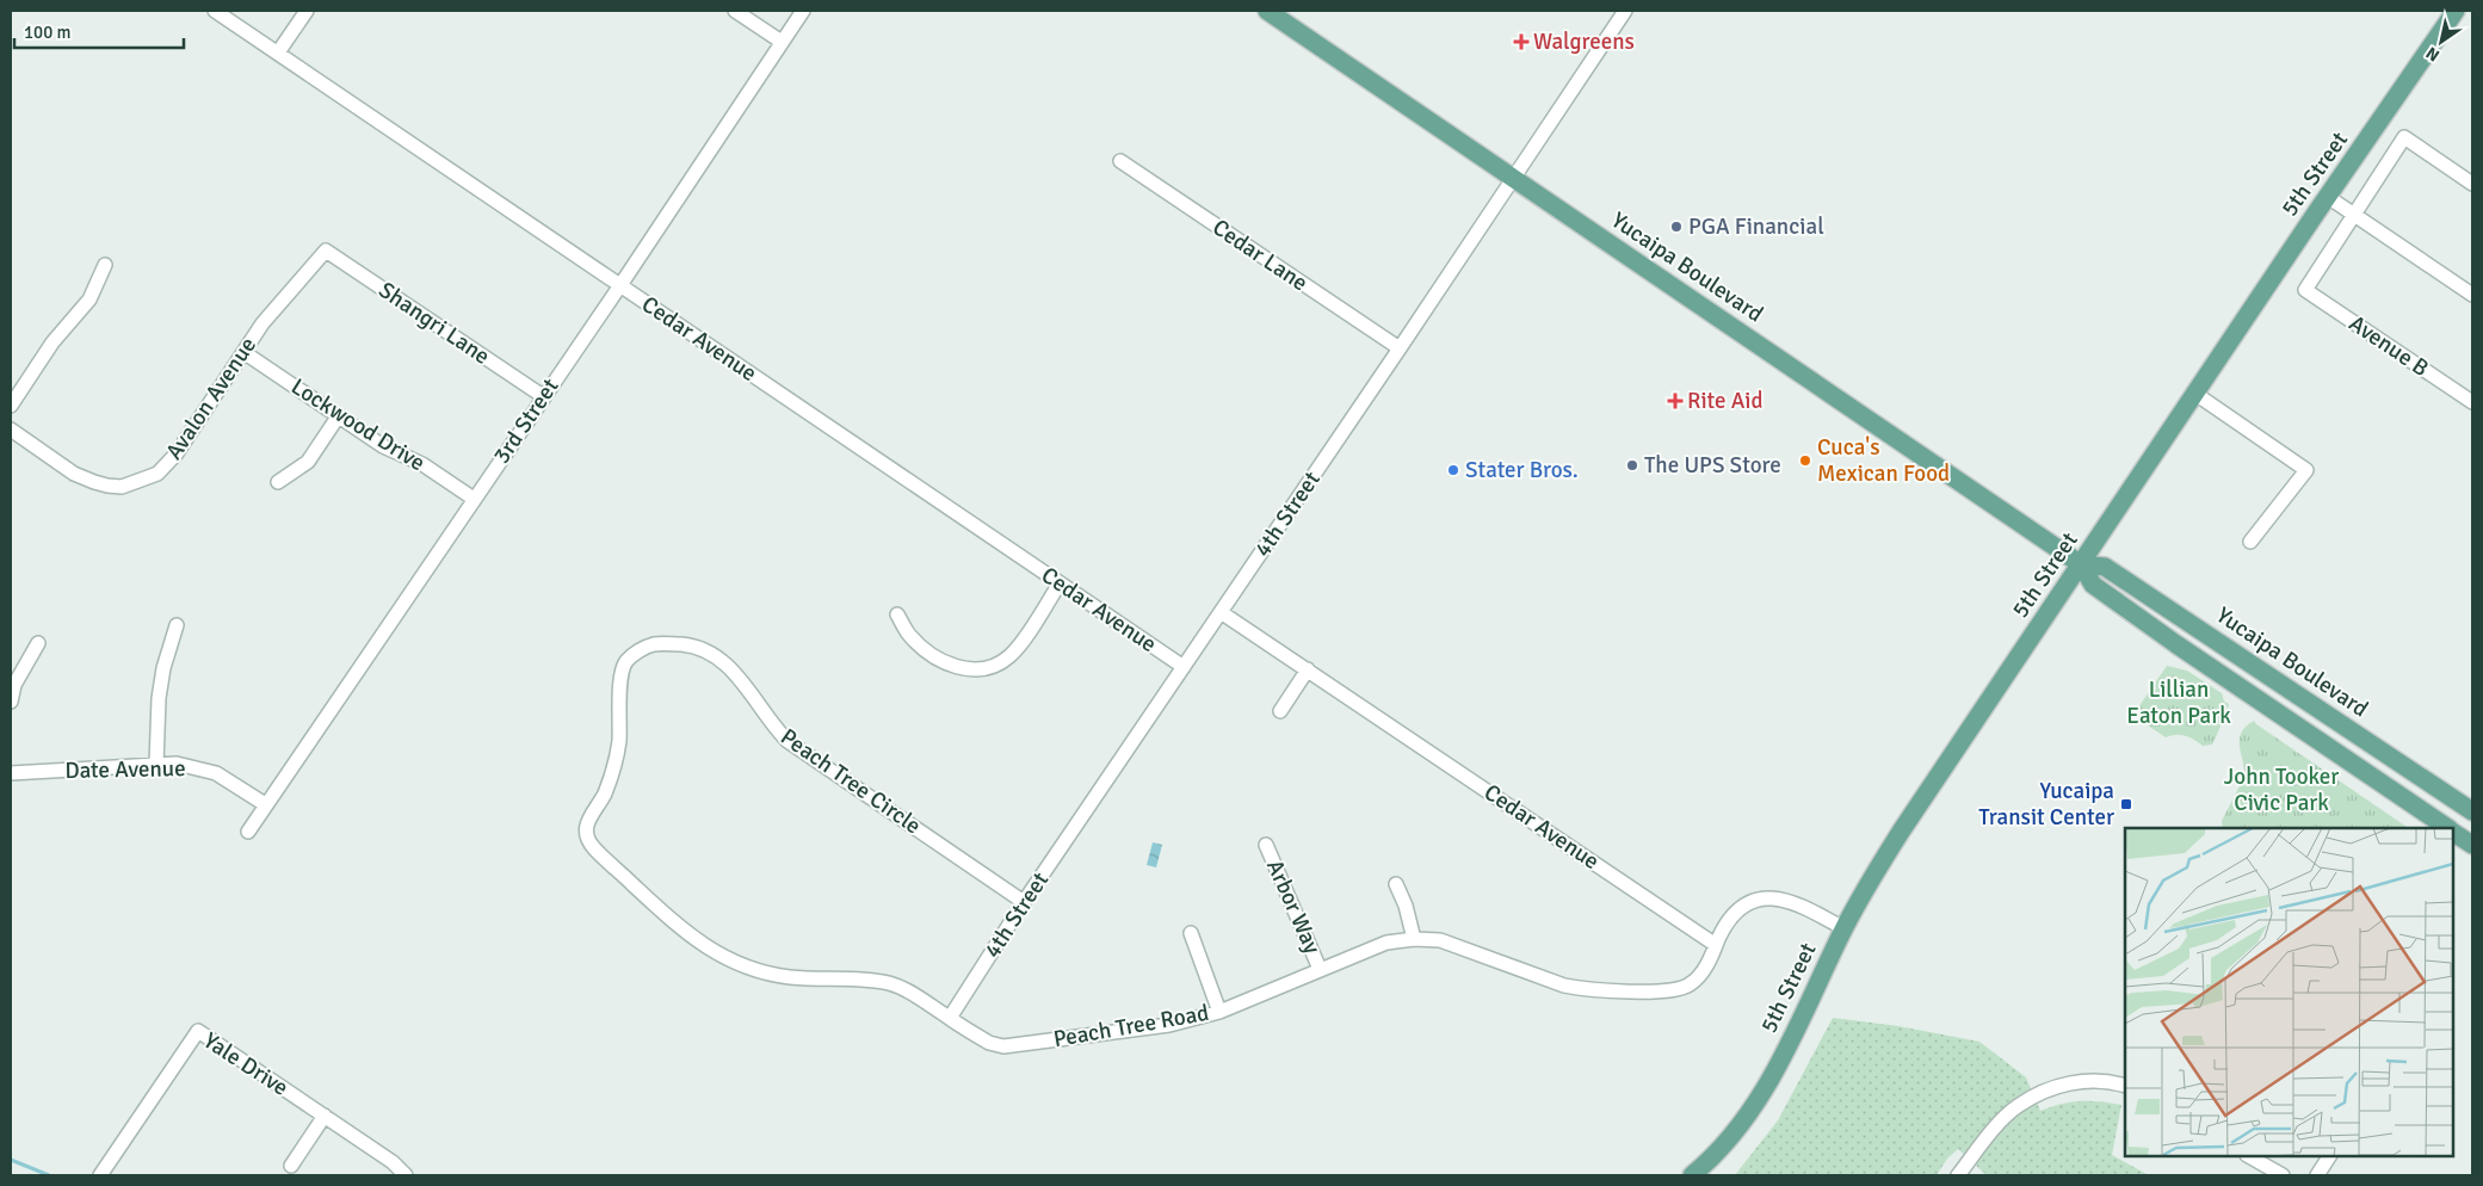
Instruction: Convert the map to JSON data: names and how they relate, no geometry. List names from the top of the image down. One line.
{"streets":{"main road":["5th Street","Yucaipa Boulevard"],"street":["Cedar Lane","Shangri Lane","Cedar Avenue","Avenue B","Avalon Avenue","3rd Street","Lockwood Drive","4th Street","Date Avenue","Peach Tree Circle","Arbor Way","Peach Tree Road","Yale Drive"]},"crossings":[["5th Street","Yucaipa Boulevard"],["5th Street","Peach Tree Road"],["Cedar Lane","4th Street"],["Yucaipa Boulevard","4th Street"],["Shangri Lane","Avalon Avenue"],["Shangri Lane","3rd Street"],["Cedar Avenue","3rd Street"],["Cedar Avenue","4th Street"],["Cedar Avenue","Peach Tree Road"],["Avalon Avenue","Lockwood Drive"],["3rd Street","Lockwood Drive"],["3rd Street","Date Avenue"],["4th Street","Peach Tree Circle"],["4th Street","Peach Tree Road"],["Peach Tree Circle","Peach Tree Road"],["Arbor Way","Peach Tree Road"]],"parks":["Lillian Eaton Park","John Tooker Civic Park"],"places":{"health":["Walgreens","Rite Aid"],"other":["PGA Financial","Cuca's Mexican Food","The UPS Store","Stater Bros."],"transit":["Yucaipa Transit Center"]},"scale_bar":"100 m","north":"bottom left"}
